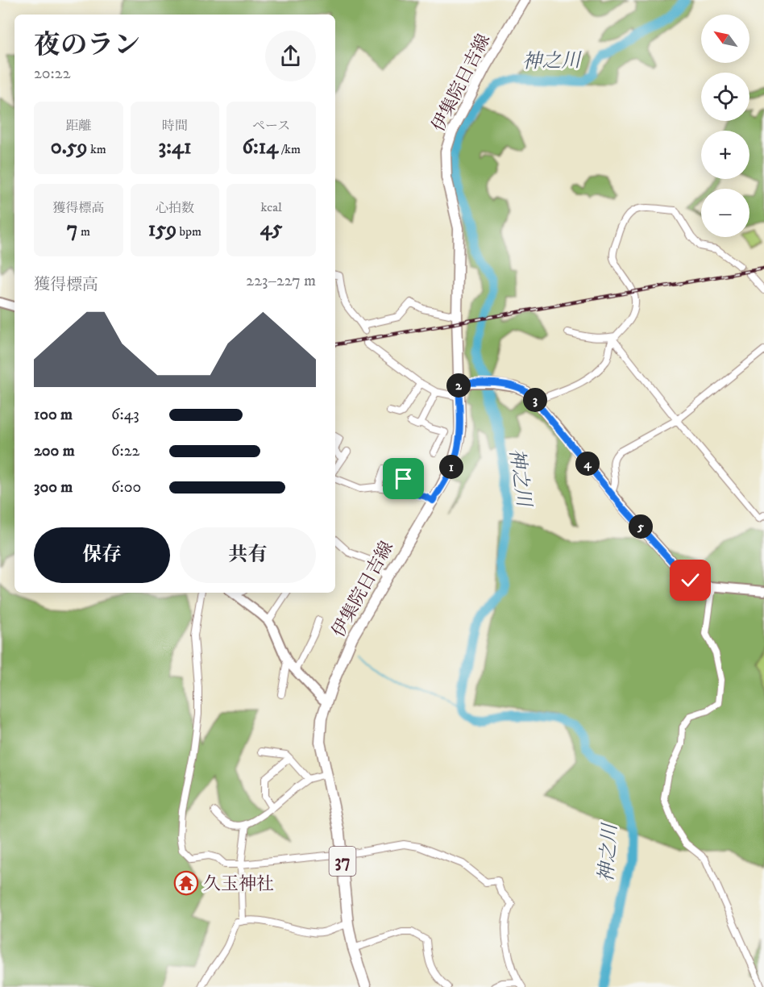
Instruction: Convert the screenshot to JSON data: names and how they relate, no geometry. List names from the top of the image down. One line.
{"streets":{"main road":["伊集院日吉線","37"]},"water":["神之川"],"places":{"temple":["久玉神社"]},"north":"top left","page":{"map_buttons":["+","−"],"heading":["夜のラン","20:22"],"stats":[["距離","0.59 km"],["時間","3:41"],["ペース","6:14 /km"],["獲得標高","7 m"],["心拍数","159 bpm"],["kcal","45"]],"chart":["獲得標高","223–227 m"],"pins":["2","3","4","1","5"],"list":[{"name":"100 m","note":"6:43"},{"name":"200 m","note":"6:22"},{"name":"300 m","note":"6:00"}],"buttons":["保存","共有"]}}
